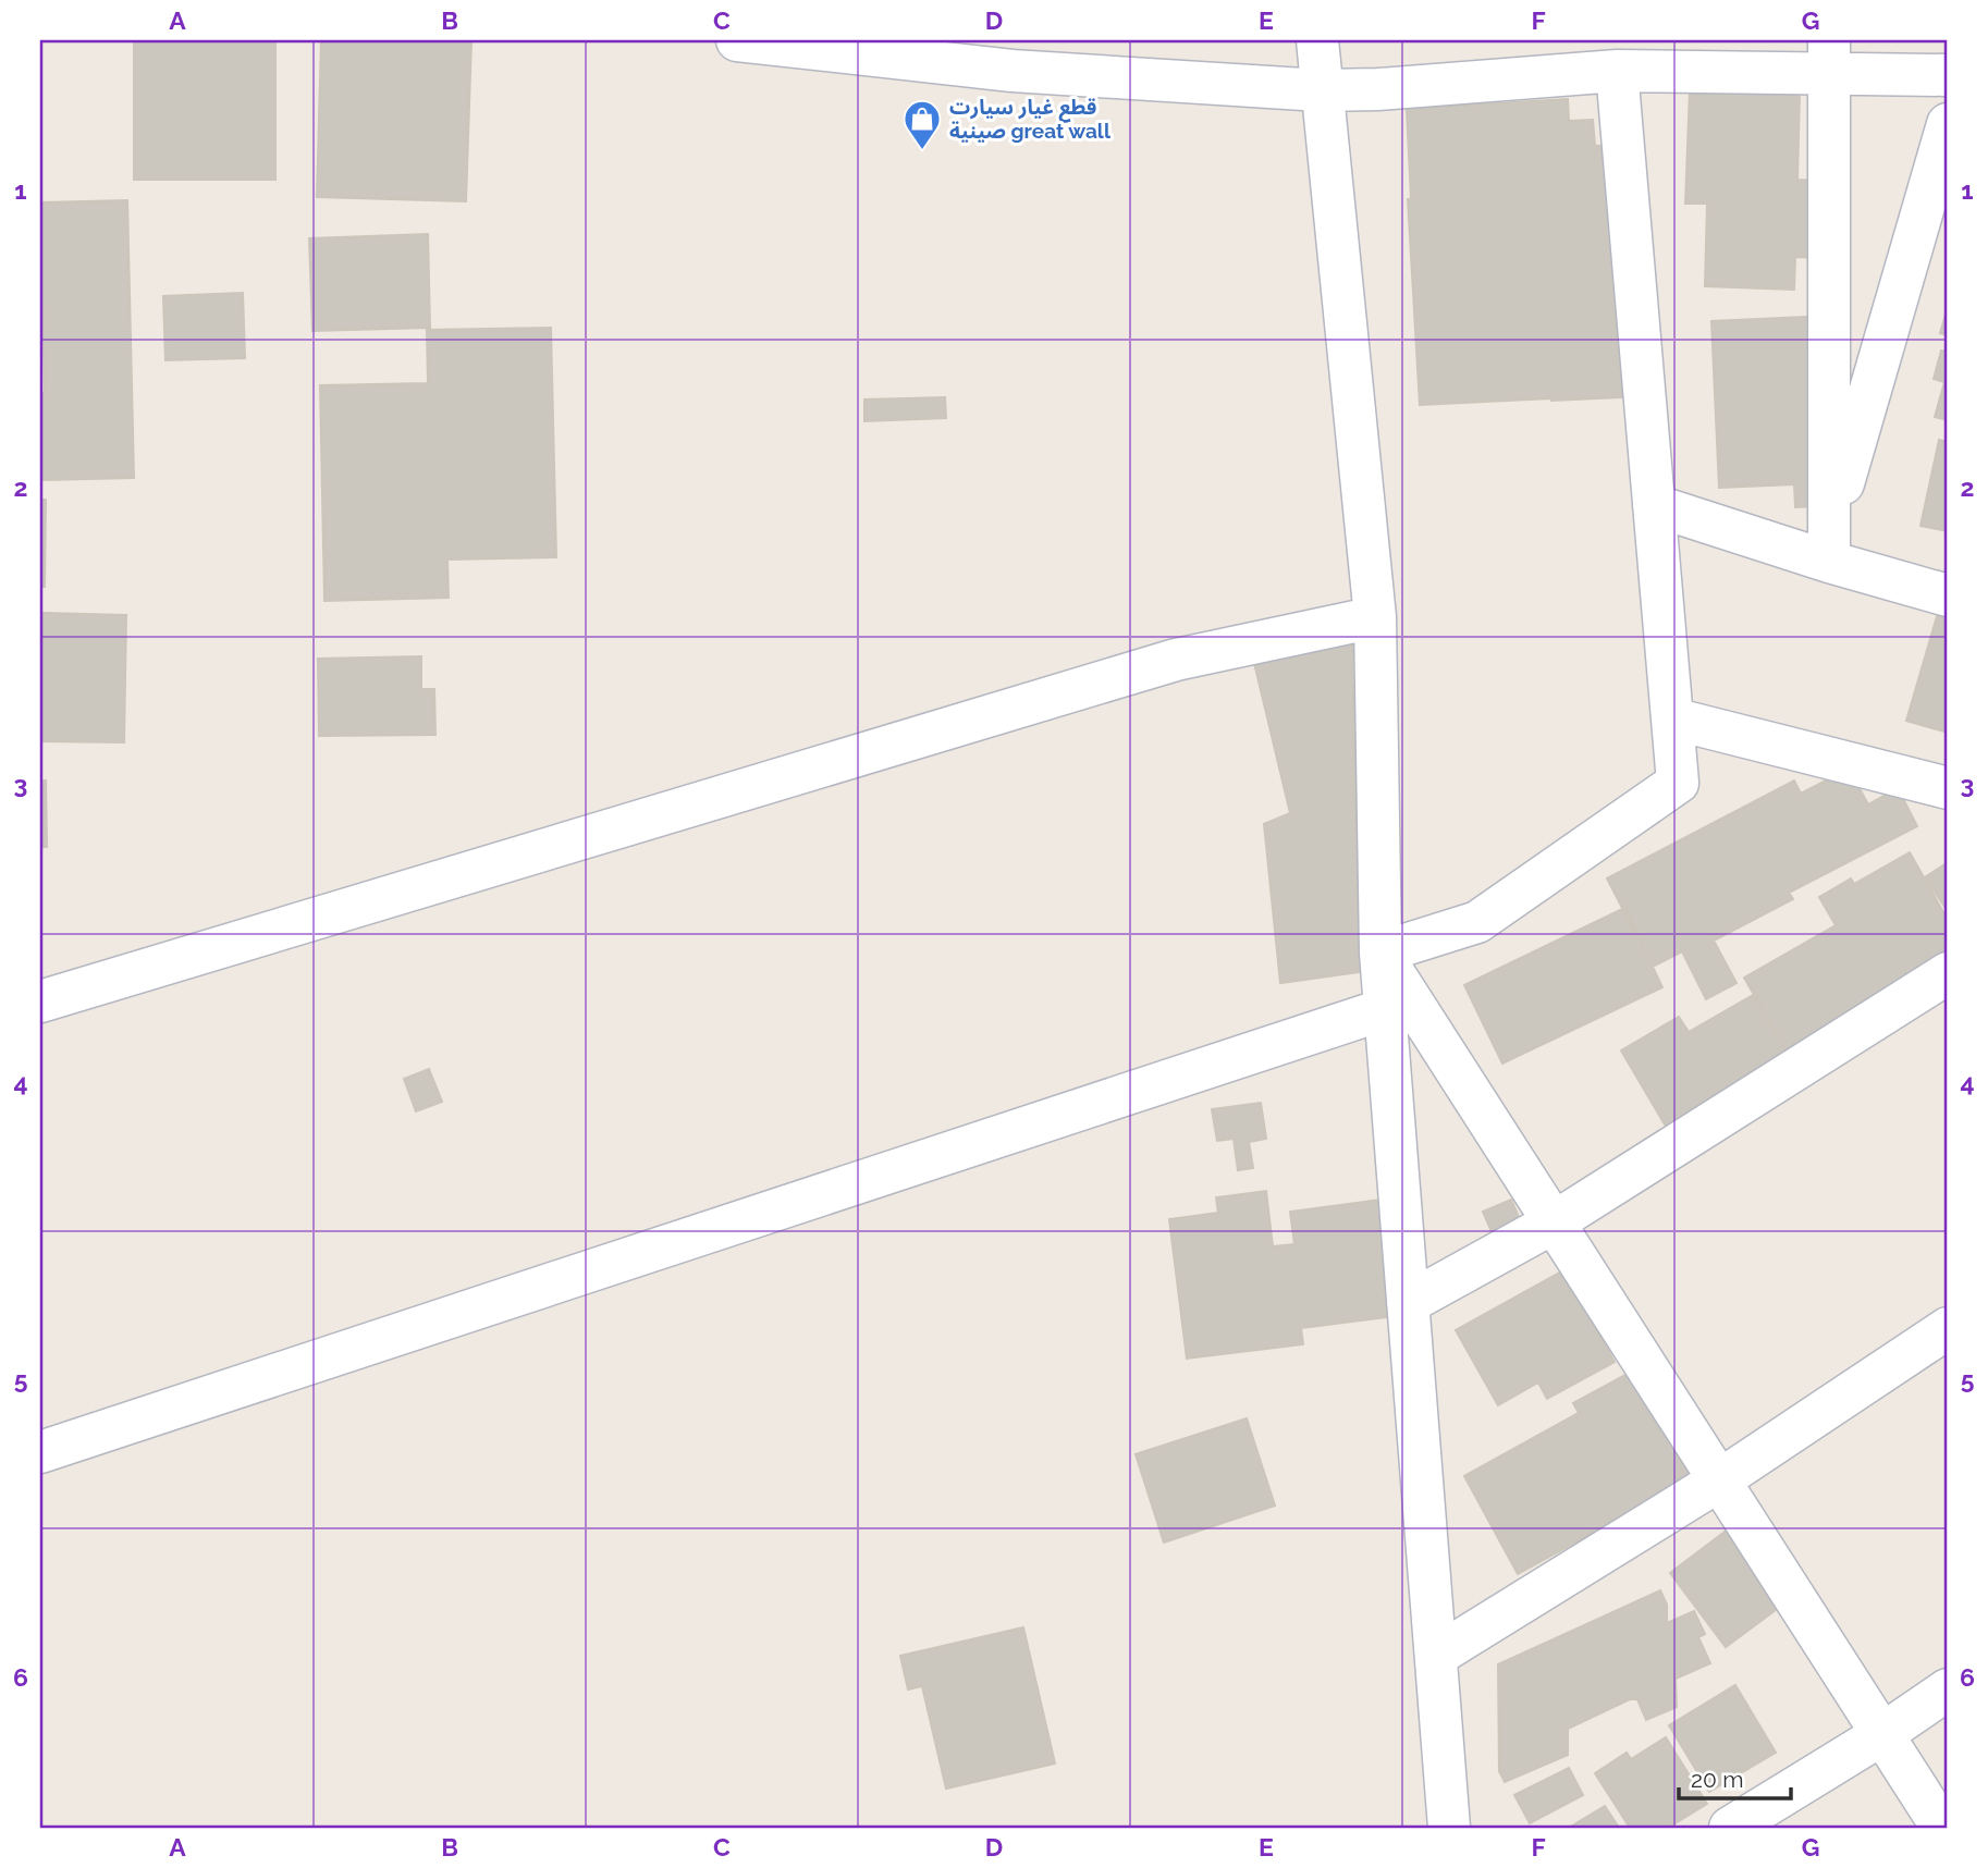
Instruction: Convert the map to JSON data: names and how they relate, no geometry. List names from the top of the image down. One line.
{"places":{"shop":["قطع غيار سيارت صينية great wall"]},"scale_bar":"20 m","grid":{"columns":["A","B","C","D","E","F","G"],"rows":["1","2","3","4","5","6"]}}
